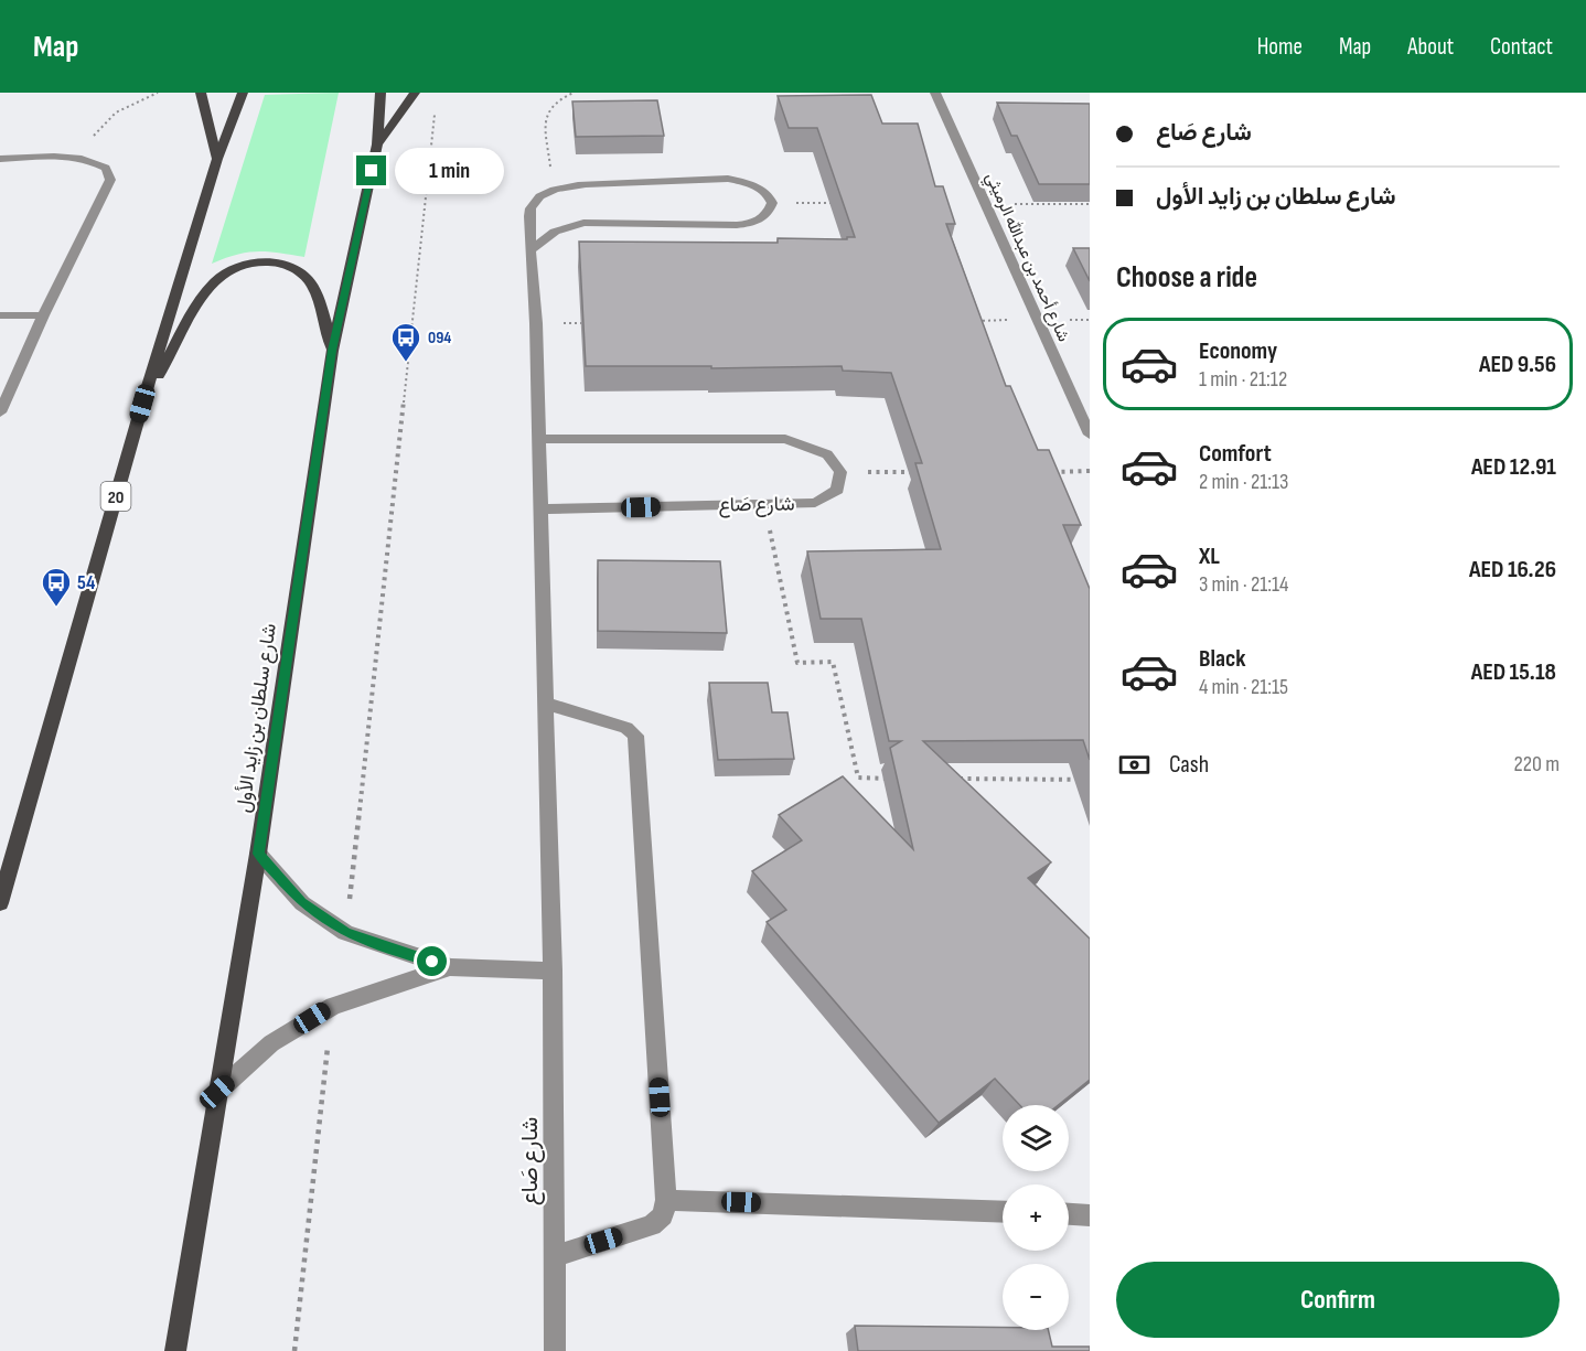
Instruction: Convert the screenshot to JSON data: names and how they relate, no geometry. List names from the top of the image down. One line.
{"streets":{"main road":["20","شارع سلطان بن زايد الأول"],"street":["شارع أحمد بن عبدالله الرميثي","شارع صَاع"]},"places":{"bus stop":["094","54"]},"page":{"header":"Map","nav":["Home","Map","About","Contact"],"banner":["شارع صَاع","شارع سلطان بن زايد الأول"],"bubble":"1 min","heading":"Choose a ride","list":[{"name":"Economy","note":"1 min · 21:12","value":"AED 9.56"},{"name":"Comfort","note":"2 min · 21:13","value":"AED 12.91"},{"name":"XL","note":"3 min · 21:14","value":"AED 16.26"},{"name":"Black","note":"4 min · 21:15","value":"AED 15.18"}],"pay":["Cash","220 m"],"map_buttons":["+","−"],"buttons":"Confirm"}}
